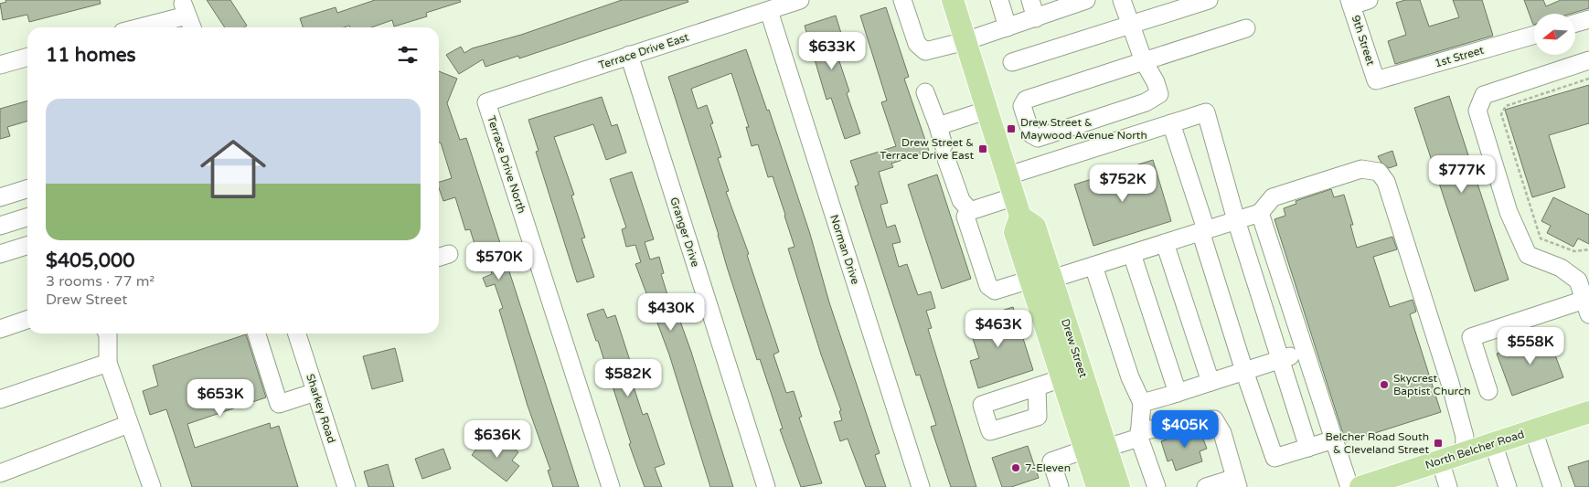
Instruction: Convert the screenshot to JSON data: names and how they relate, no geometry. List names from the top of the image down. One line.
{"streets":{"main road":["Drew Street","North Belcher Road"],"street":["9th Street","Terrace Drive East","1st Street","Terrace Drive North","Granger Drive","Norman Drive","Sharkey Road"]},"crossings":[["9th Street","1st Street"],["Terrace Drive East","Terrace Drive North"],["Terrace Drive East","Granger Drive"],["Terrace Drive East","Norman Drive"]],"places":{"transit":["Drew Street & Maywood Avenue North","Drew Street & Terrace Drive East","Belcher Road South & Cleveland Street"],"other":["Skycrest Baptist Church","7-Eleven"]},"north":"left","page":{"heading":"11 homes","price":["$633K","$777K","$752K","$570K","$430K","$463K","$558K","$582K","$653K","$405K","$636K"],"list":[{"name":"$405,000","note":"3 rooms · 77 m² · Drew Street"}]}}
